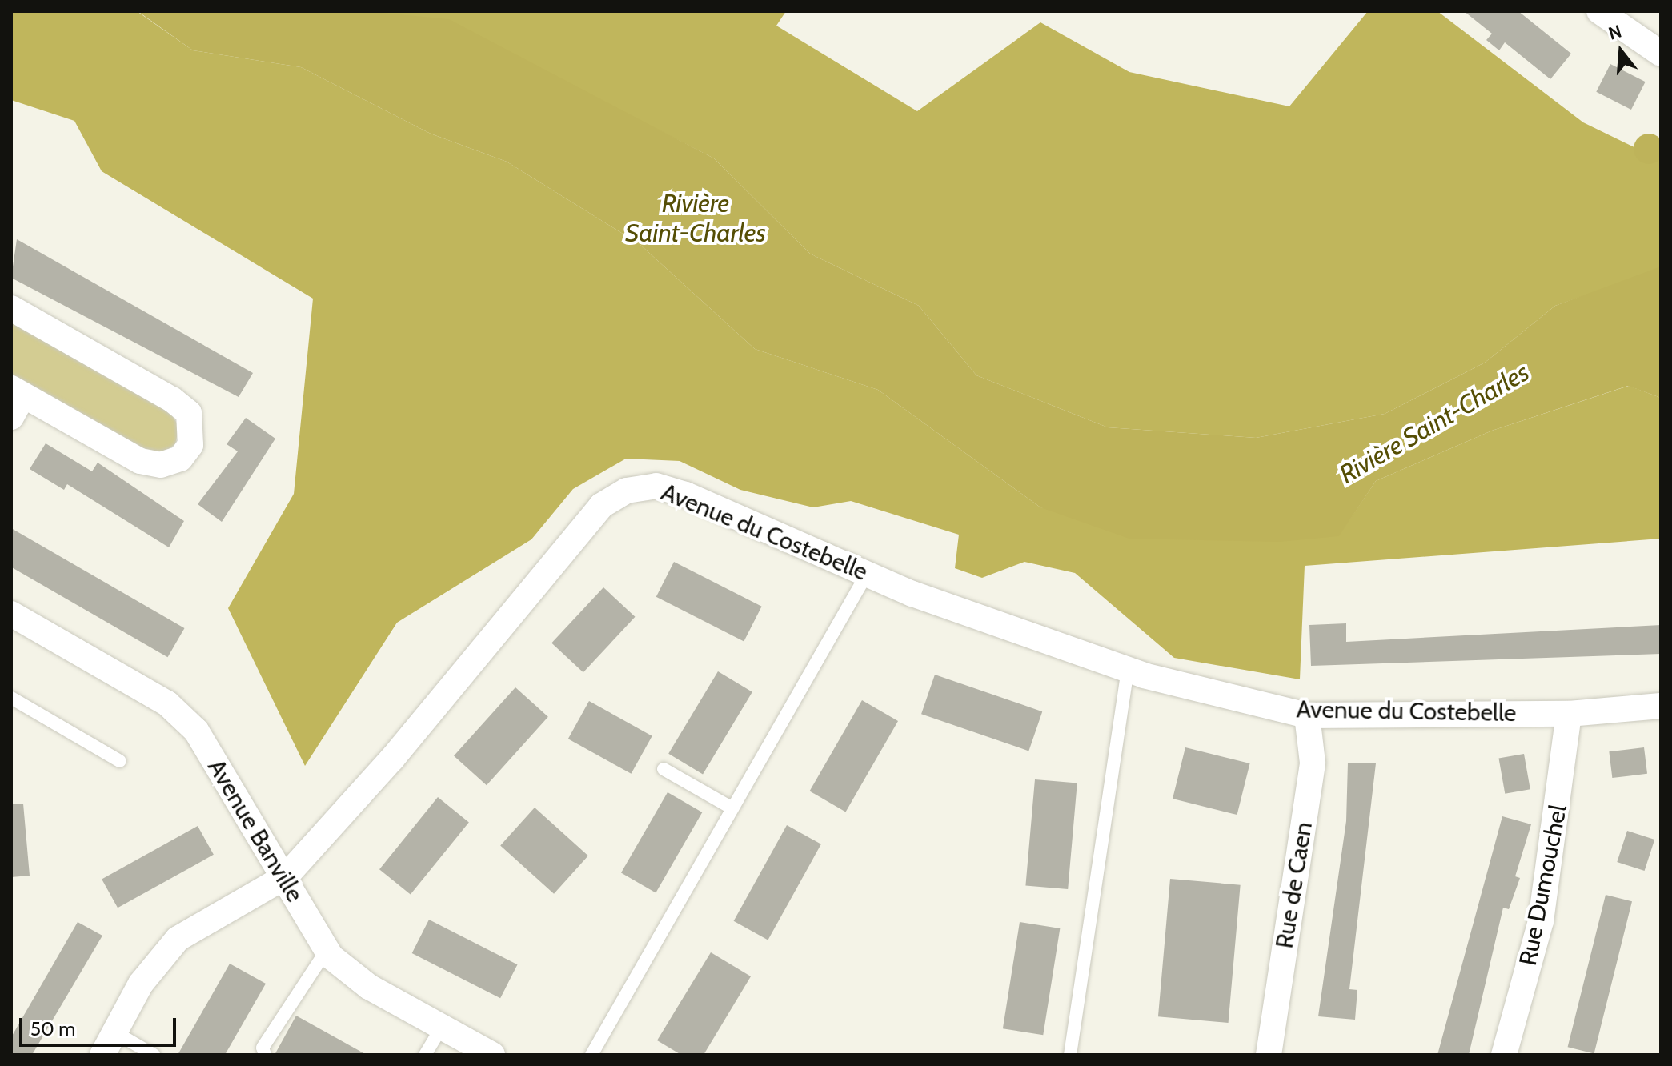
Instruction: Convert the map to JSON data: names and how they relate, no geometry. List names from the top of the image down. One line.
{"streets":{"street":["Avenue du Costebelle","Avenue Banville","Rue de Caen","Rue Dumouchel"]},"crossings":[["Avenue du Costebelle","Avenue Banville"],["Avenue du Costebelle","Rue de Caen"],["Avenue du Costebelle","Rue Dumouchel"]],"water":["Rivière Saint-Charles"],"scale_bar":"50 m","north":"top"}
